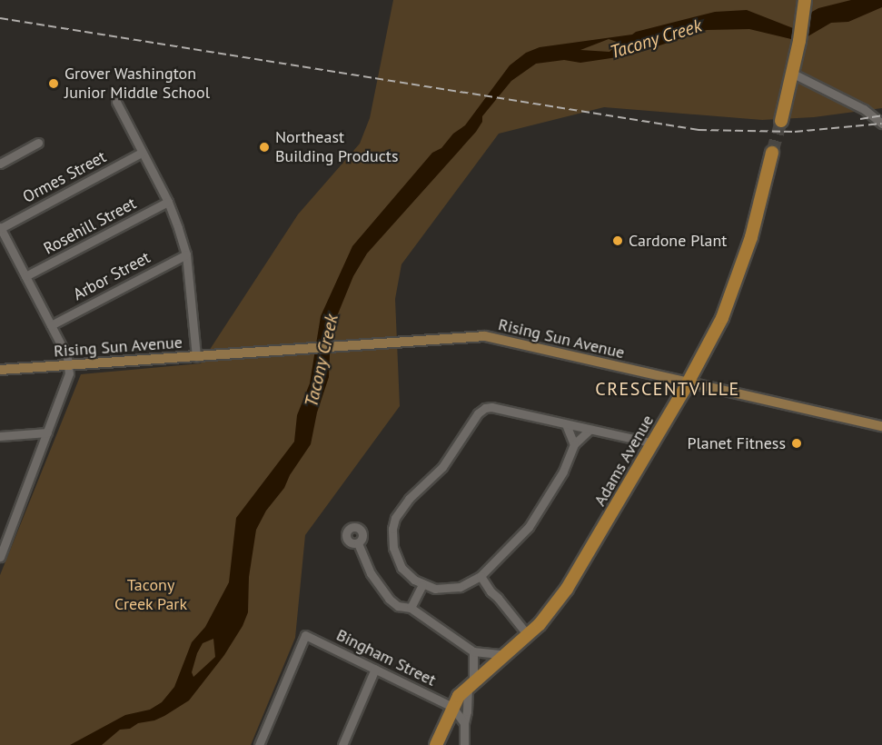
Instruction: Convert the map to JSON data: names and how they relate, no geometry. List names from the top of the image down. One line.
{"streets":{"highway":["Adams Avenue"],"main road":["Rising Sun Avenue"],"street":["Ormes Street","Rosehill Street","Arbor Street","Bingham Street"]},"crossings":[["Rising Sun Avenue","Adams Avenue"],["Adams Avenue","Bingham Street"]],"districts":["CRESCENTVILLE"],"water":["Tacony Creek"],"parks":["Tacony Creek Park"],"places":["Grover Washington Junior Middle School","Northeast Building Products","Cardone Plant","Planet Fitness"]}
